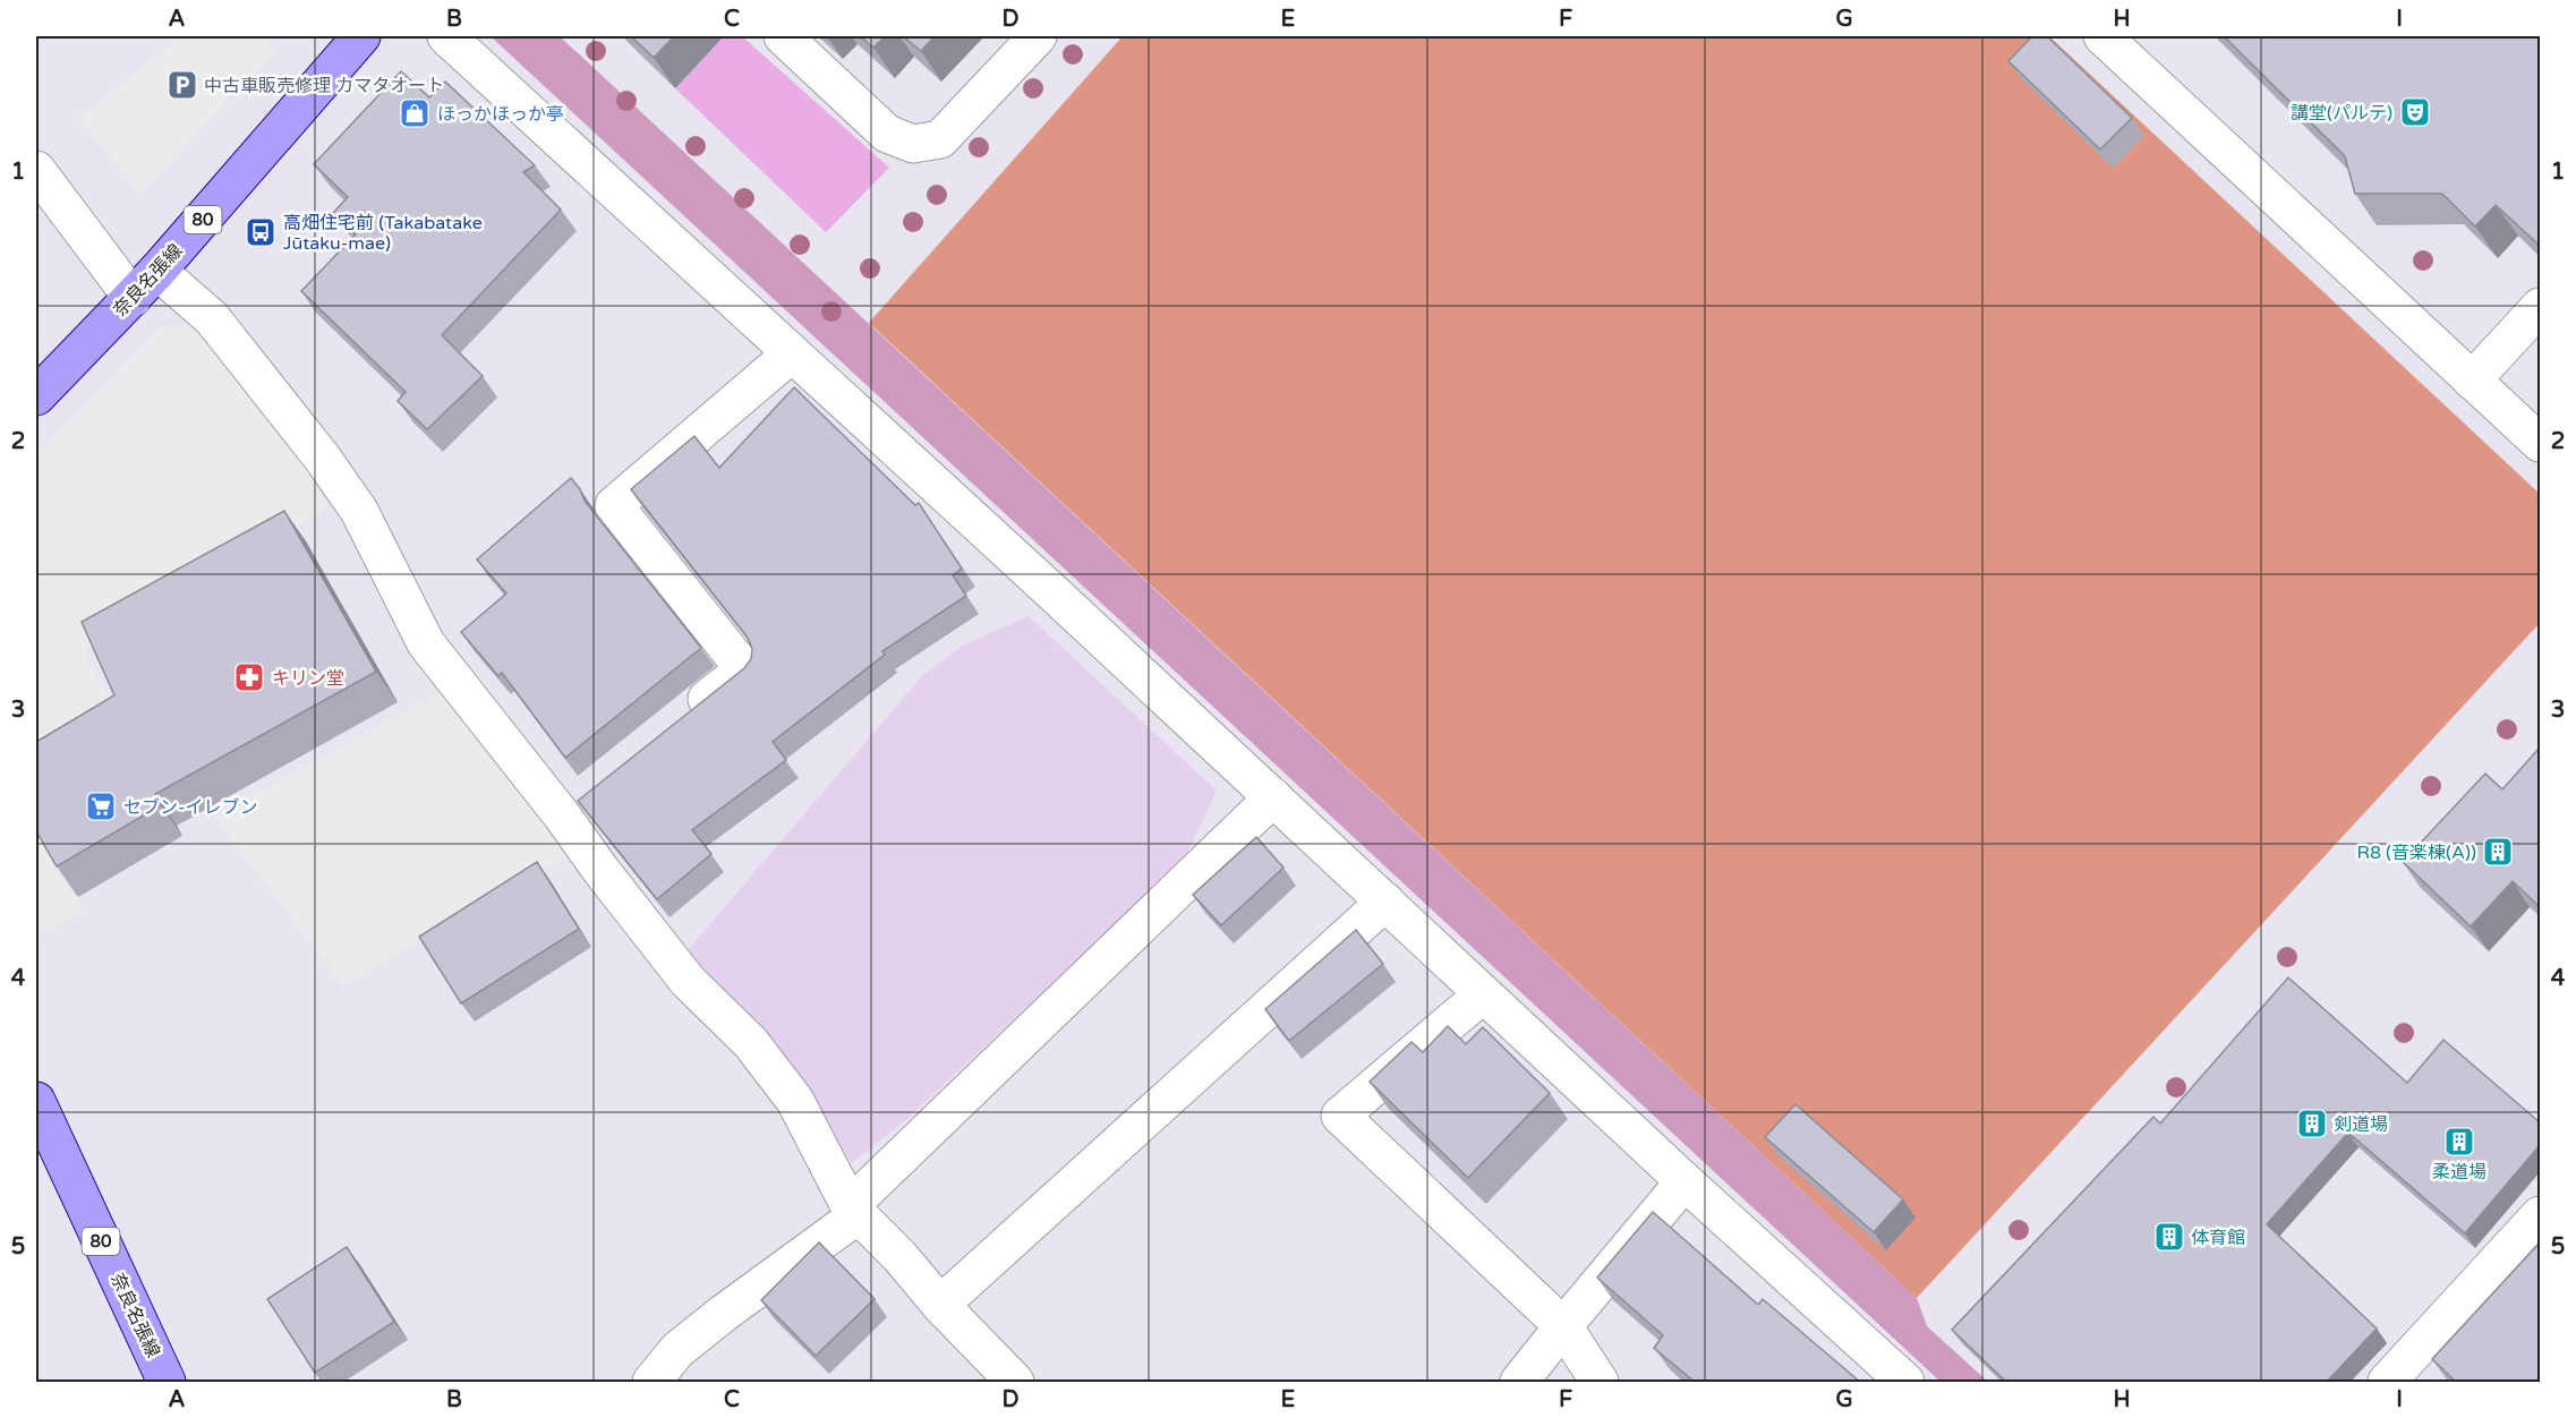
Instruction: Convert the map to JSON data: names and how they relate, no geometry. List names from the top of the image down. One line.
{"streets":{"main road":["80","奈良名張線"]},"places":{"parking":["中古車販売修理 カマタオート"],"theatre":["講堂(パルテ)"],"shop":["ほっかほっか亭"],"bus stop":["高畑住宅前 (Takabatake Jūtaku-mae)"],"pharmacy":["キリン堂"],"supermarket":["セブン-イレブン"],"building":["R8 (音楽棟(A))","剣道場","柔道場","体育館"]},"grid":{"columns":["A","B","C","D","E","F","G","H","I"],"rows":["1","2","3","4","5"]}}
